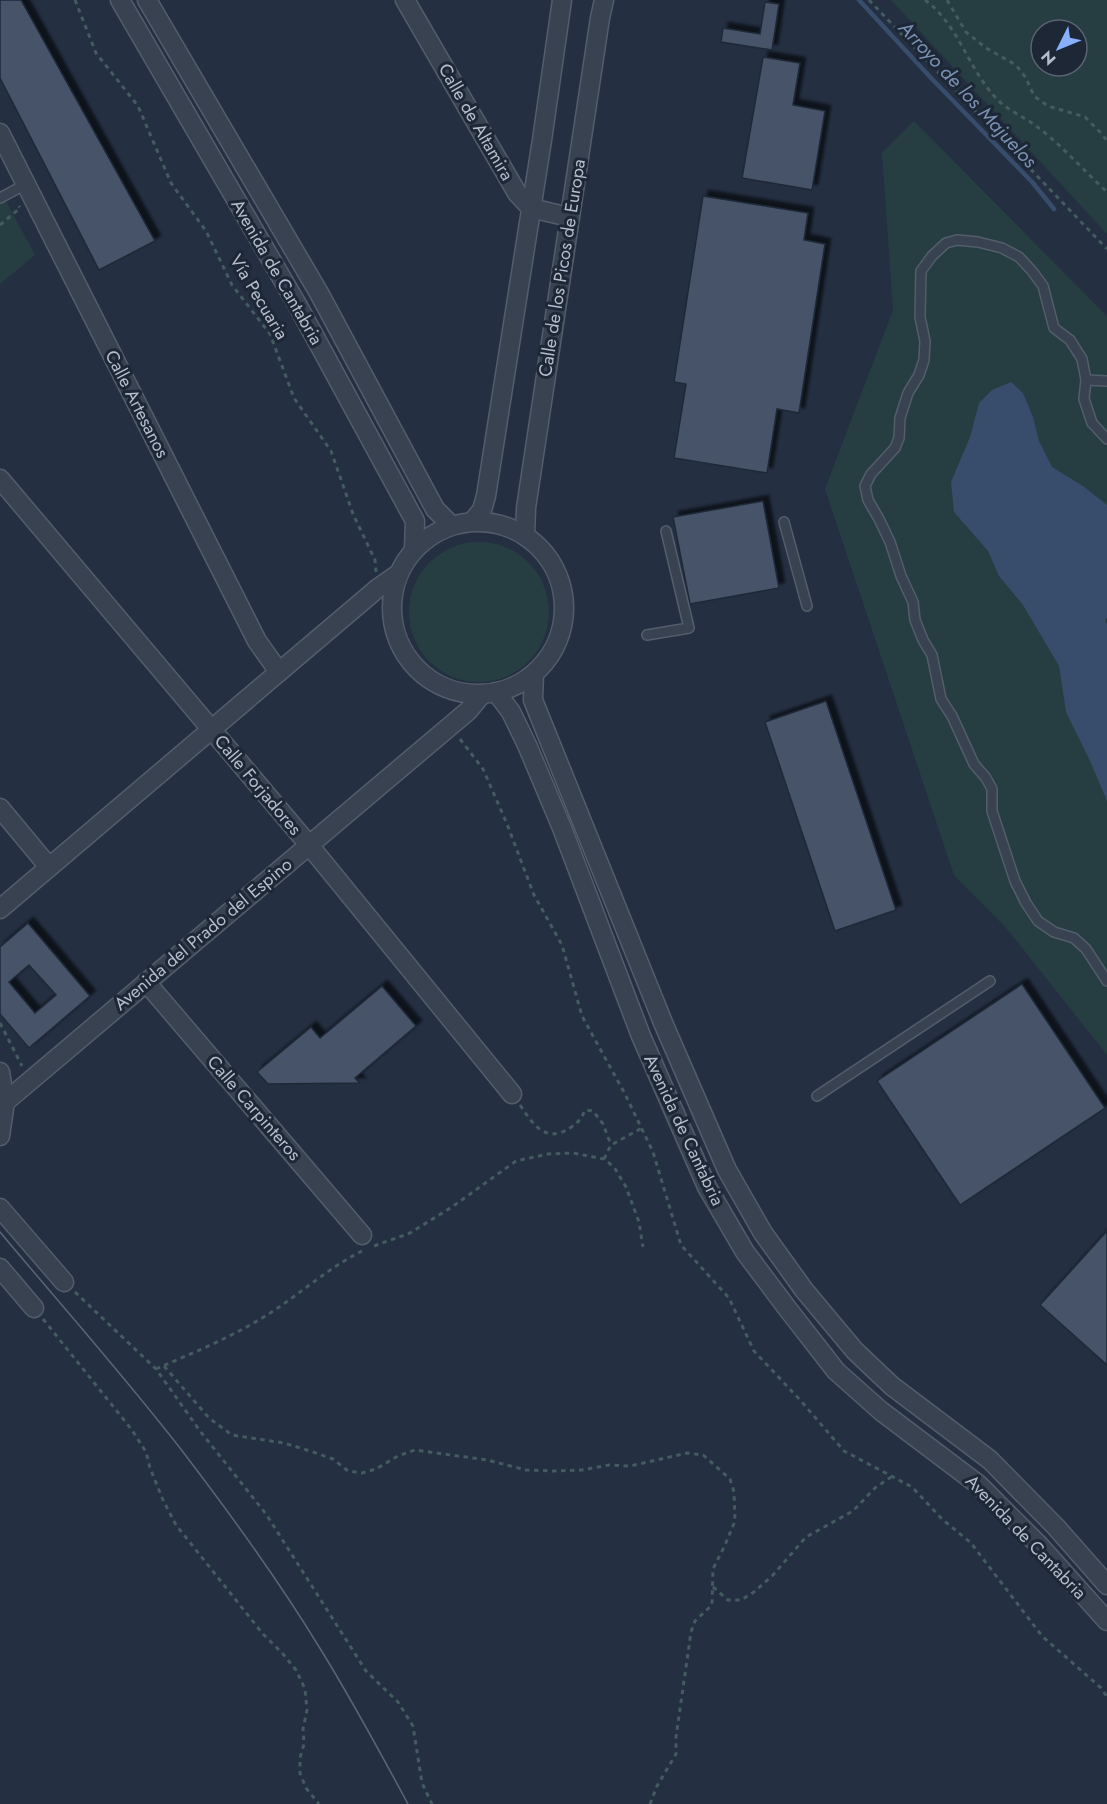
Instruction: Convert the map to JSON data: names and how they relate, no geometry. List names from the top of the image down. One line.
{"streets":{"street":["Calle de Altamira","Calle de los Picos de Europa","Avenida de Cantabria","Calle Artesanos","Calle Forjadores","Avenida del Prado del Espino","Calle Carpinteros"],"path":["Vía Pecuaria"]},"crossings":[["Calle de los Picos de Europa","Avenida de Cantabria"],["Calle de los Picos de Europa","Avenida del Prado del Espino"],["Avenida de Cantabria","Avenida del Prado del Espino"],["Calle Forjadores","Avenida del Prado del Espino"],["Avenida del Prado del Espino","Calle Carpinteros"]],"water":["Arroyo de los Majuelos"],"north":"bottom left"}
